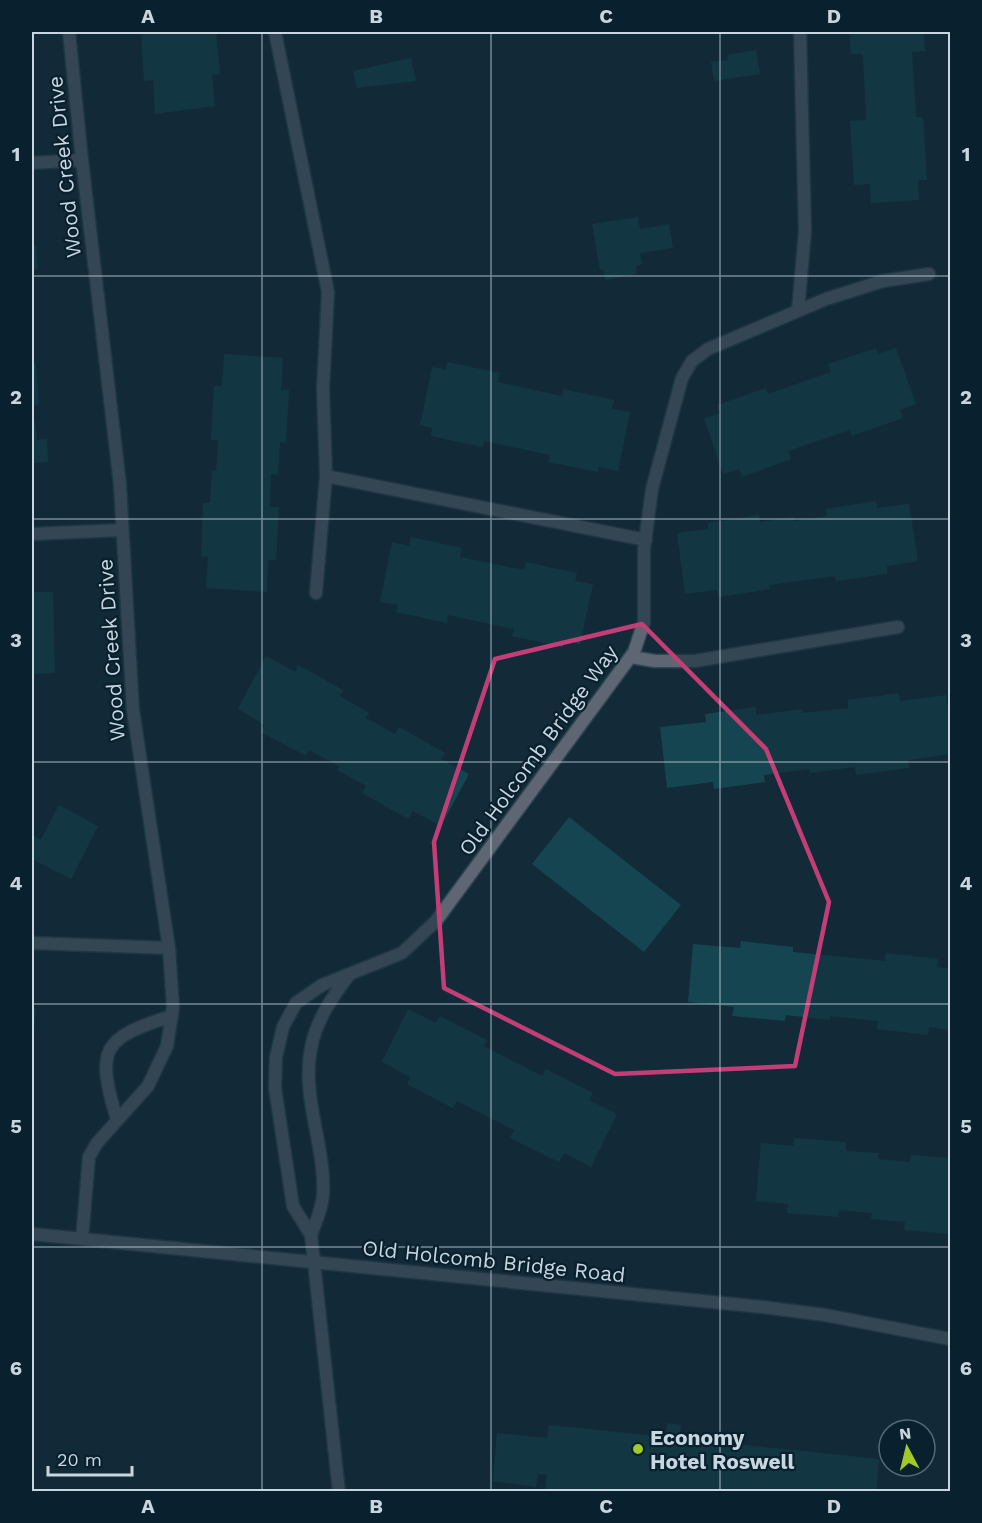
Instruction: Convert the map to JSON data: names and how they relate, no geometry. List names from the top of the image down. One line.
{"streets":{"street":["Wood Creek Drive","Old Holcomb Bridge Way","Old Holcomb Bridge Road"]},"crossings":[["Wood Creek Drive","Old Holcomb Bridge Road"],["Old Holcomb Bridge Way","Old Holcomb Bridge Road"]],"places":["Economy Hotel Roswell"],"scale_bar":"20 m","north":"top","grid":{"columns":["A","B","C","D"],"rows":["1","2","3","4","5","6"]}}
